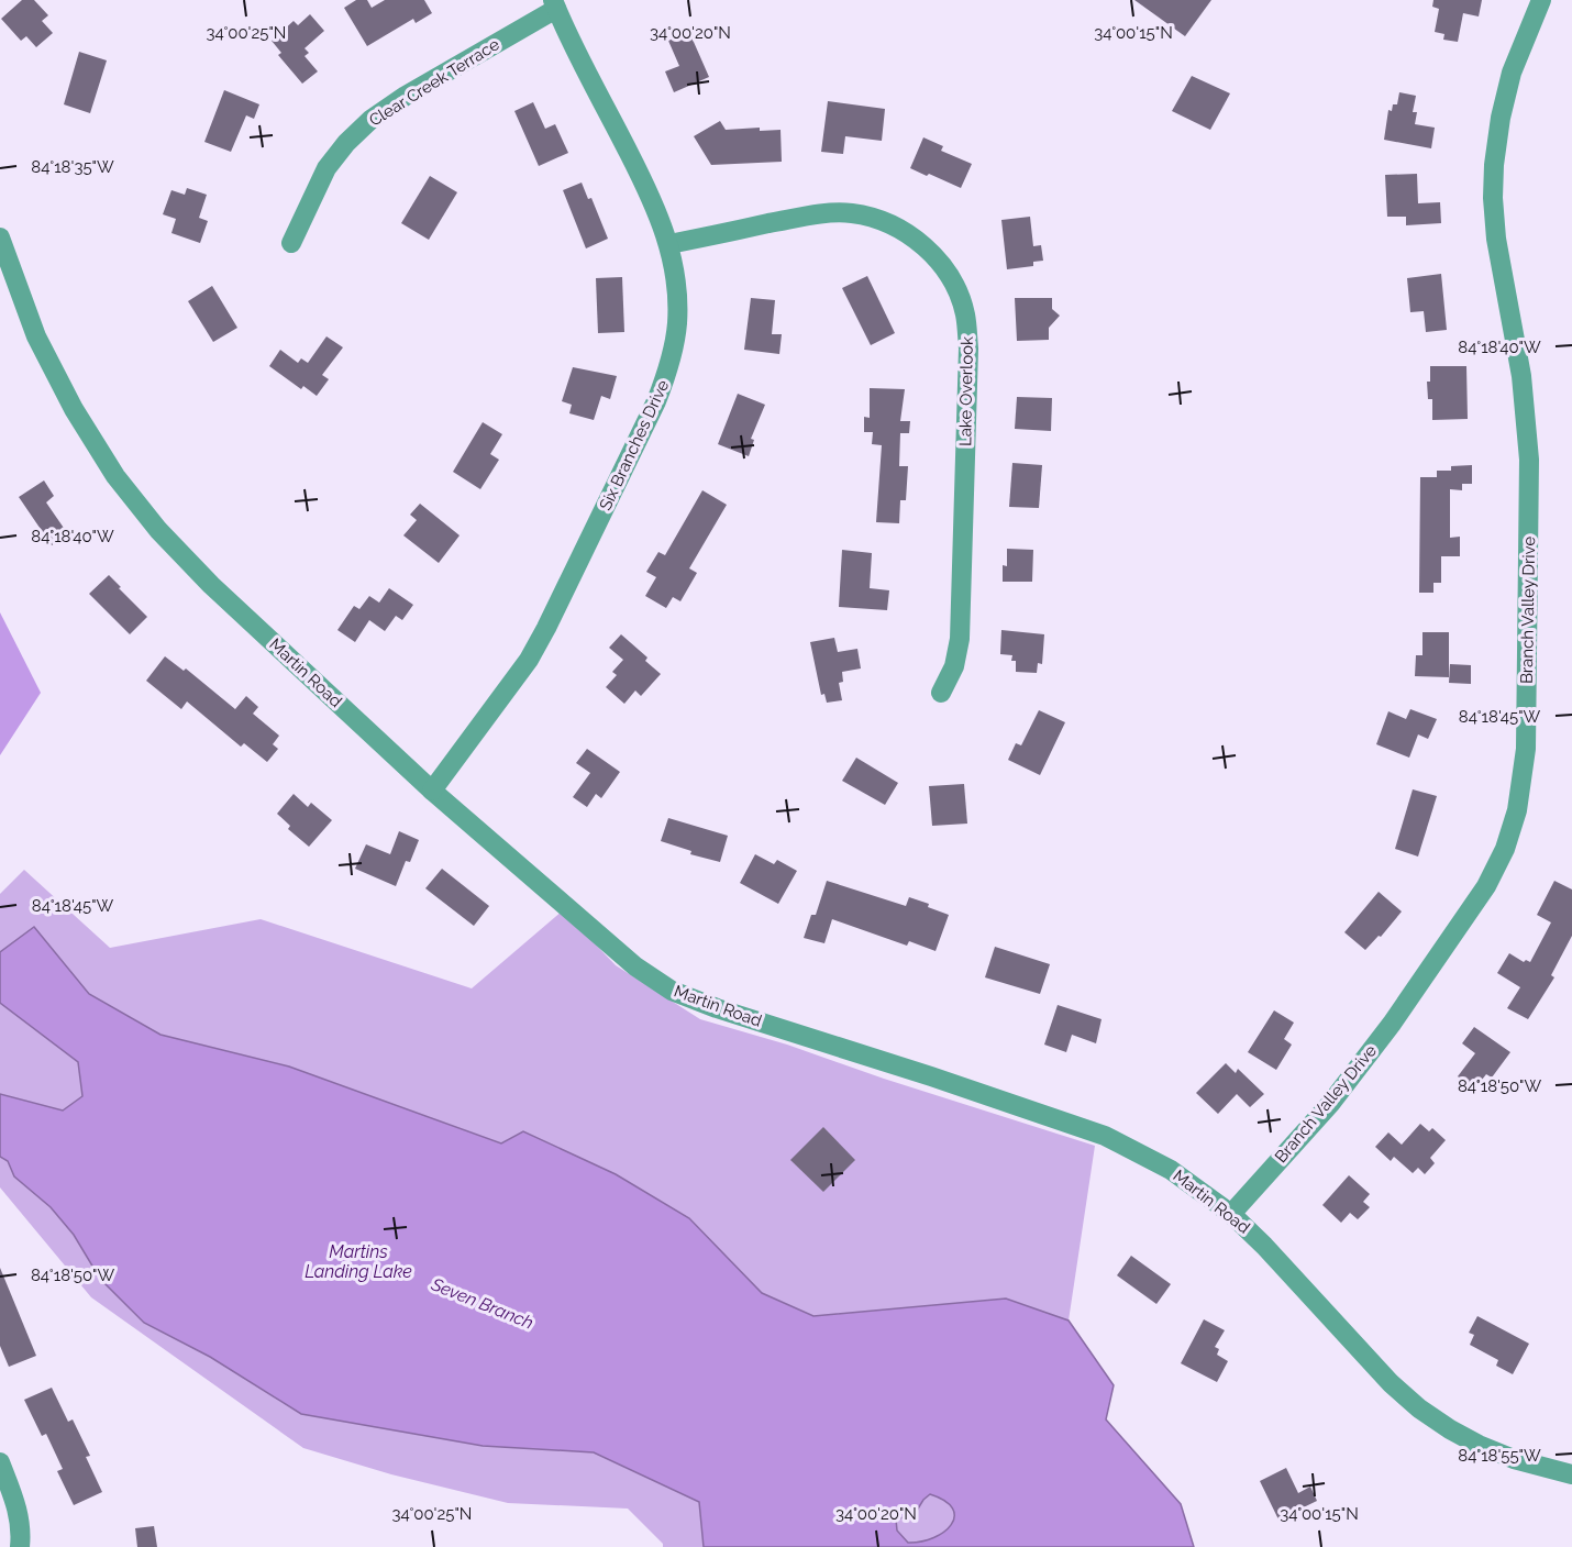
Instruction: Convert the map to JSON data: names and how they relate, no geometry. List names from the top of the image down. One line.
{"streets":{"street":["Clear Creek Terrace","Lake Overlook","Six Branches Drive","Branch Valley Drive","Martin Road"]},"crossings":[["Clear Creek Terrace","Six Branches Drive"],["Lake Overlook","Six Branches Drive"],["Six Branches Drive","Martin Road"],["Branch Valley Drive","Martin Road"]],"water":["Martins Landing Lake","Seven Branch"],"coordinates":["34°00'25\"N","34°00'20\"N","34°00'15\"N","84°18'35\"W","84°18'40\"W","84°18'45\"W","84°18'50\"W","84°18'55\"W"]}
